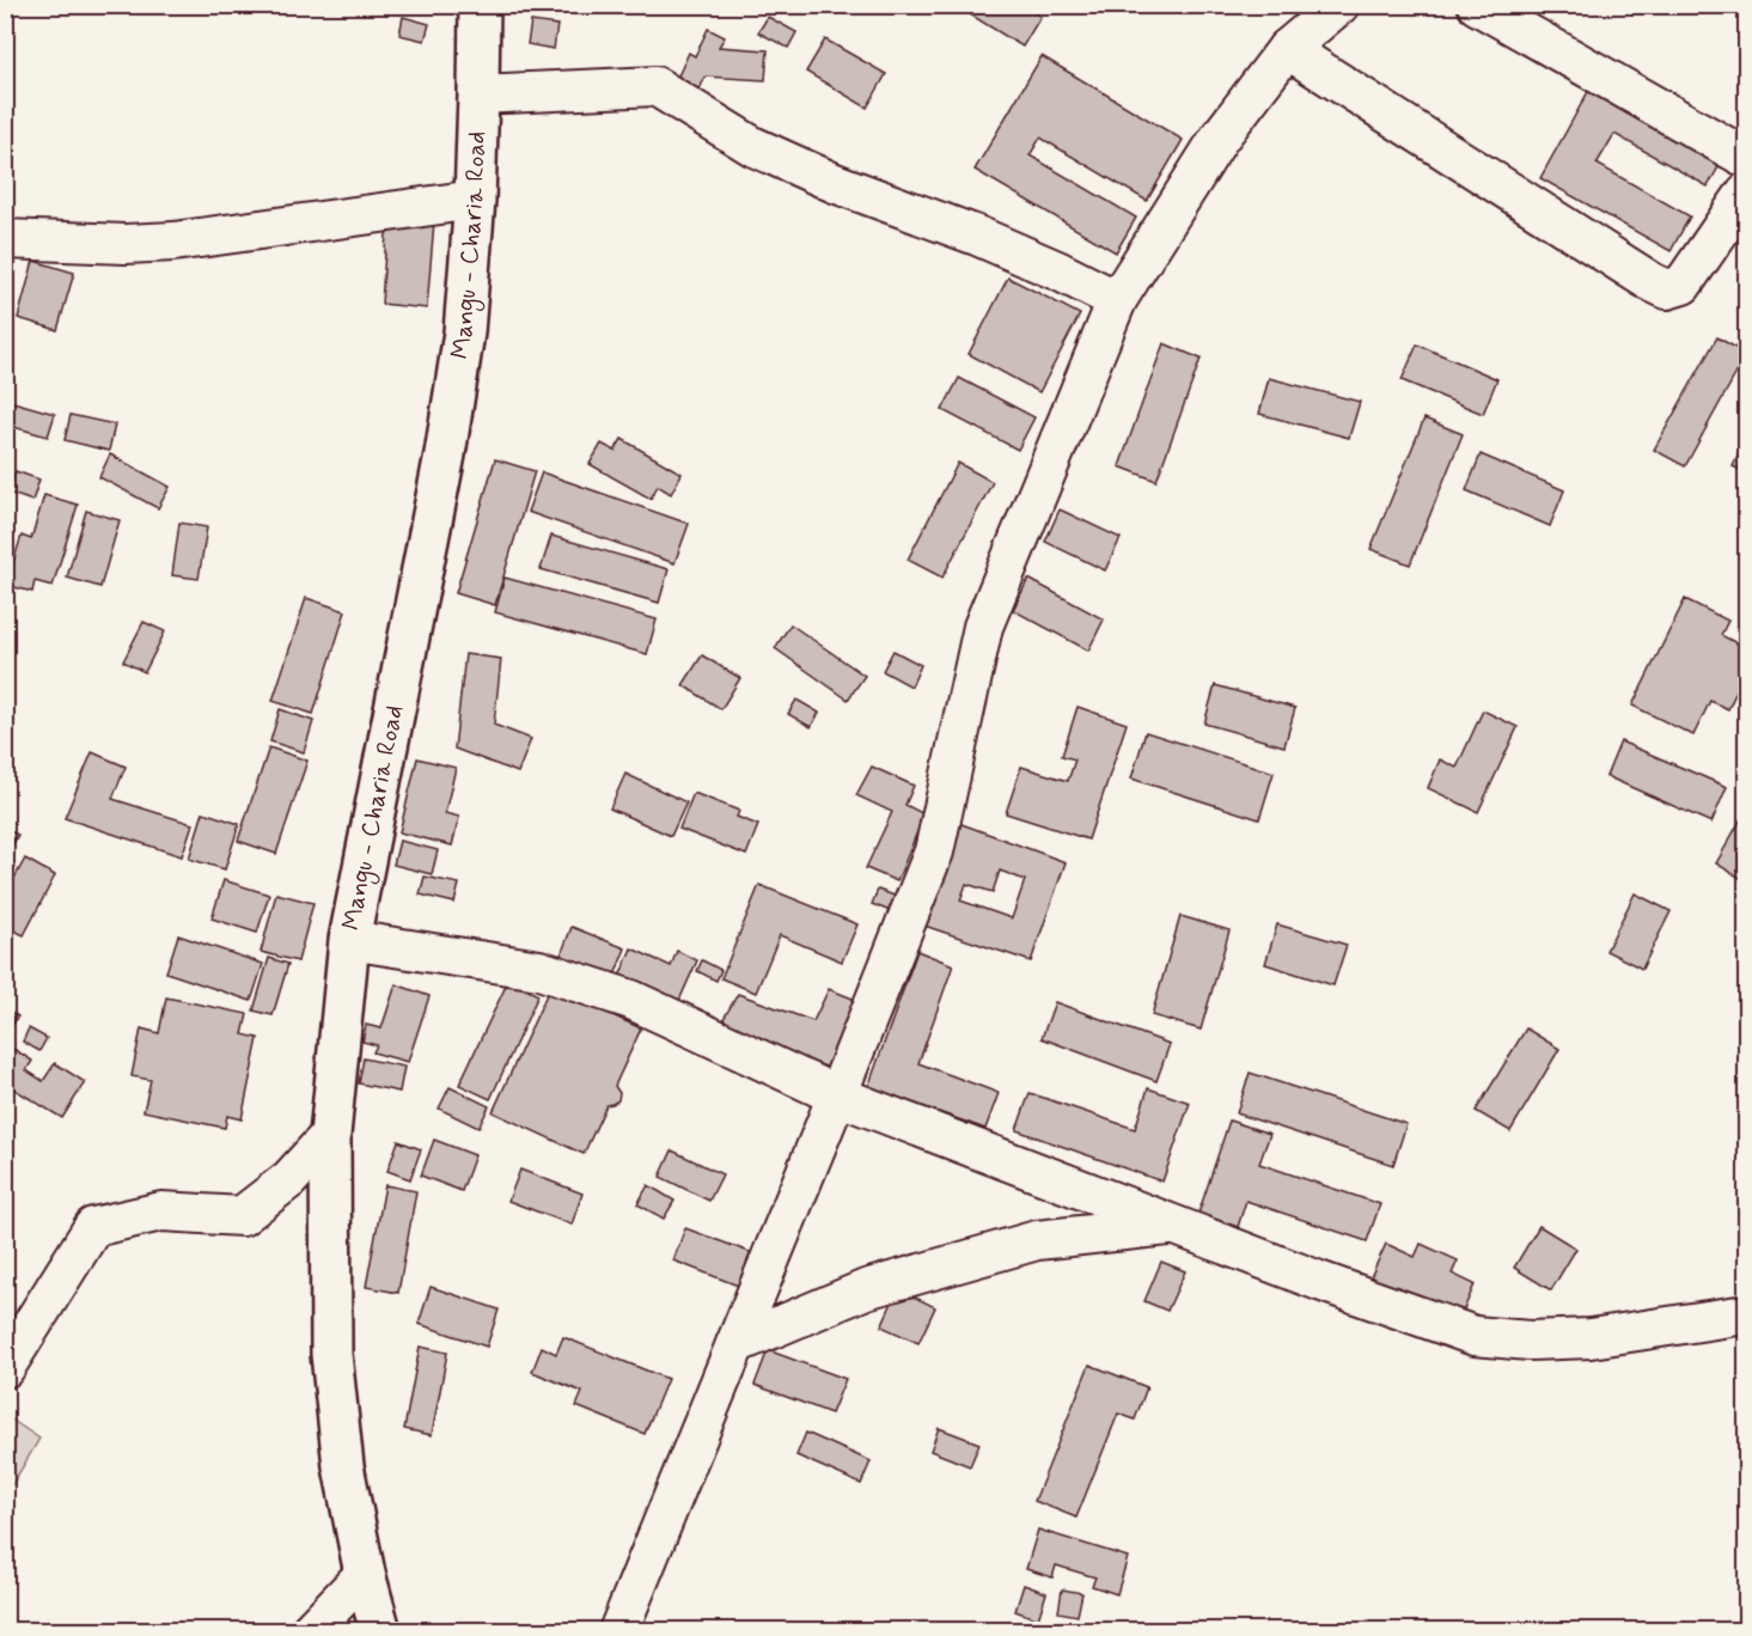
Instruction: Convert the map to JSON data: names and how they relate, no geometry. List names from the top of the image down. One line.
{"streets":{"street":["Mangu - Charia Road"]}}
